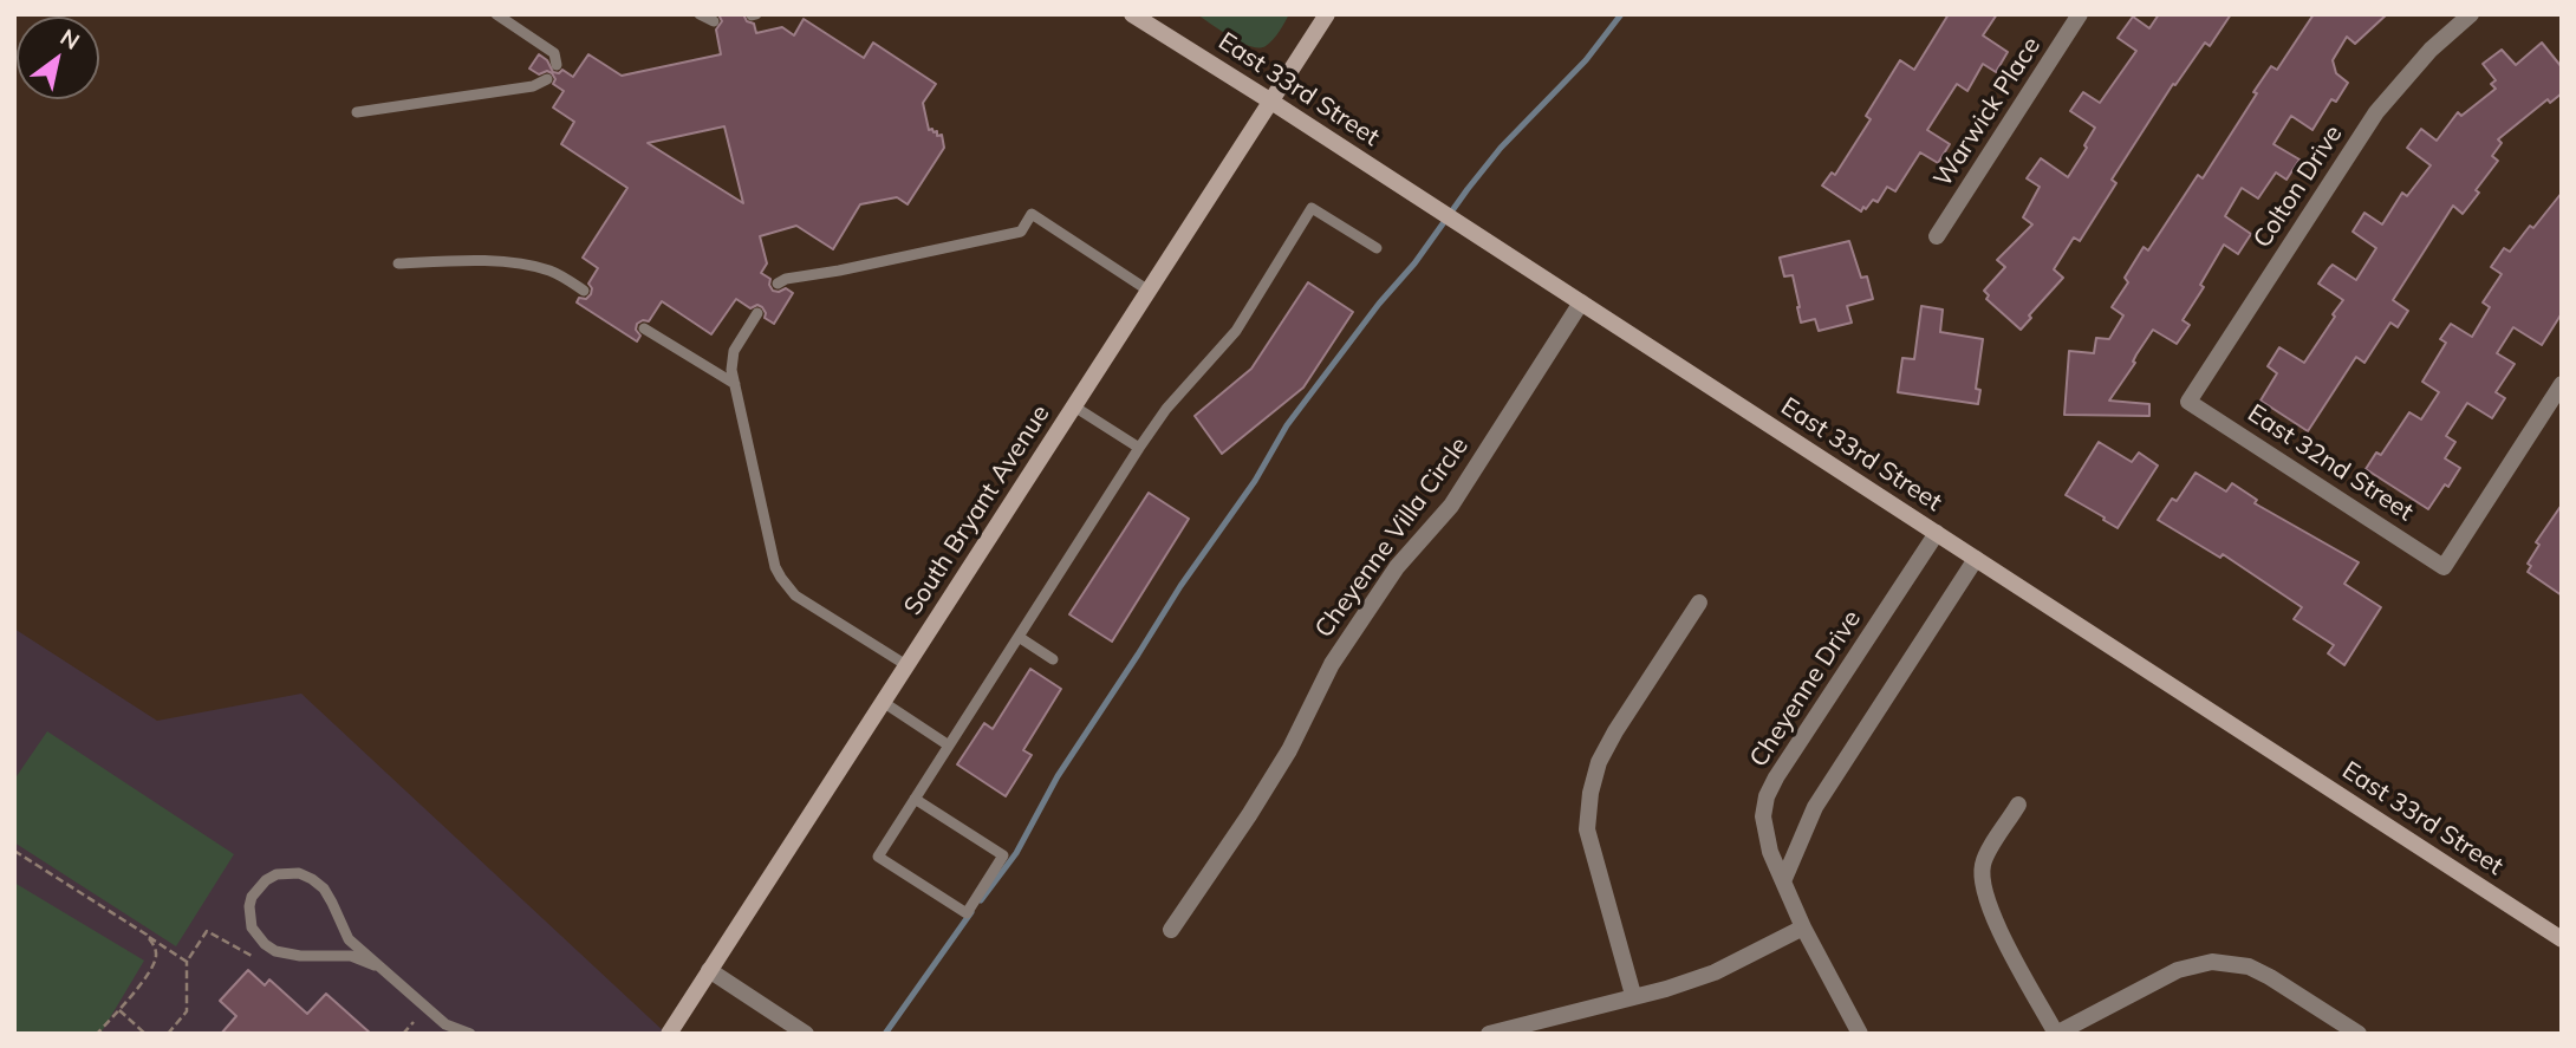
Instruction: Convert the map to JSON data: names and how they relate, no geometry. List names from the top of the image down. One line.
{"streets":{"street":["East 33rd Street","Warwick Place","Colton Drive","East 32nd Street","South Bryant Avenue","Cheyenne Villa Circle","Cheyenne Drive"]},"crossings":[["East 33rd Street","South Bryant Avenue"],["East 33rd Street","Cheyenne Villa Circle"],["East 33rd Street","Cheyenne Drive"],["Colton Drive","East 32nd Street"]],"north":"top right"}
